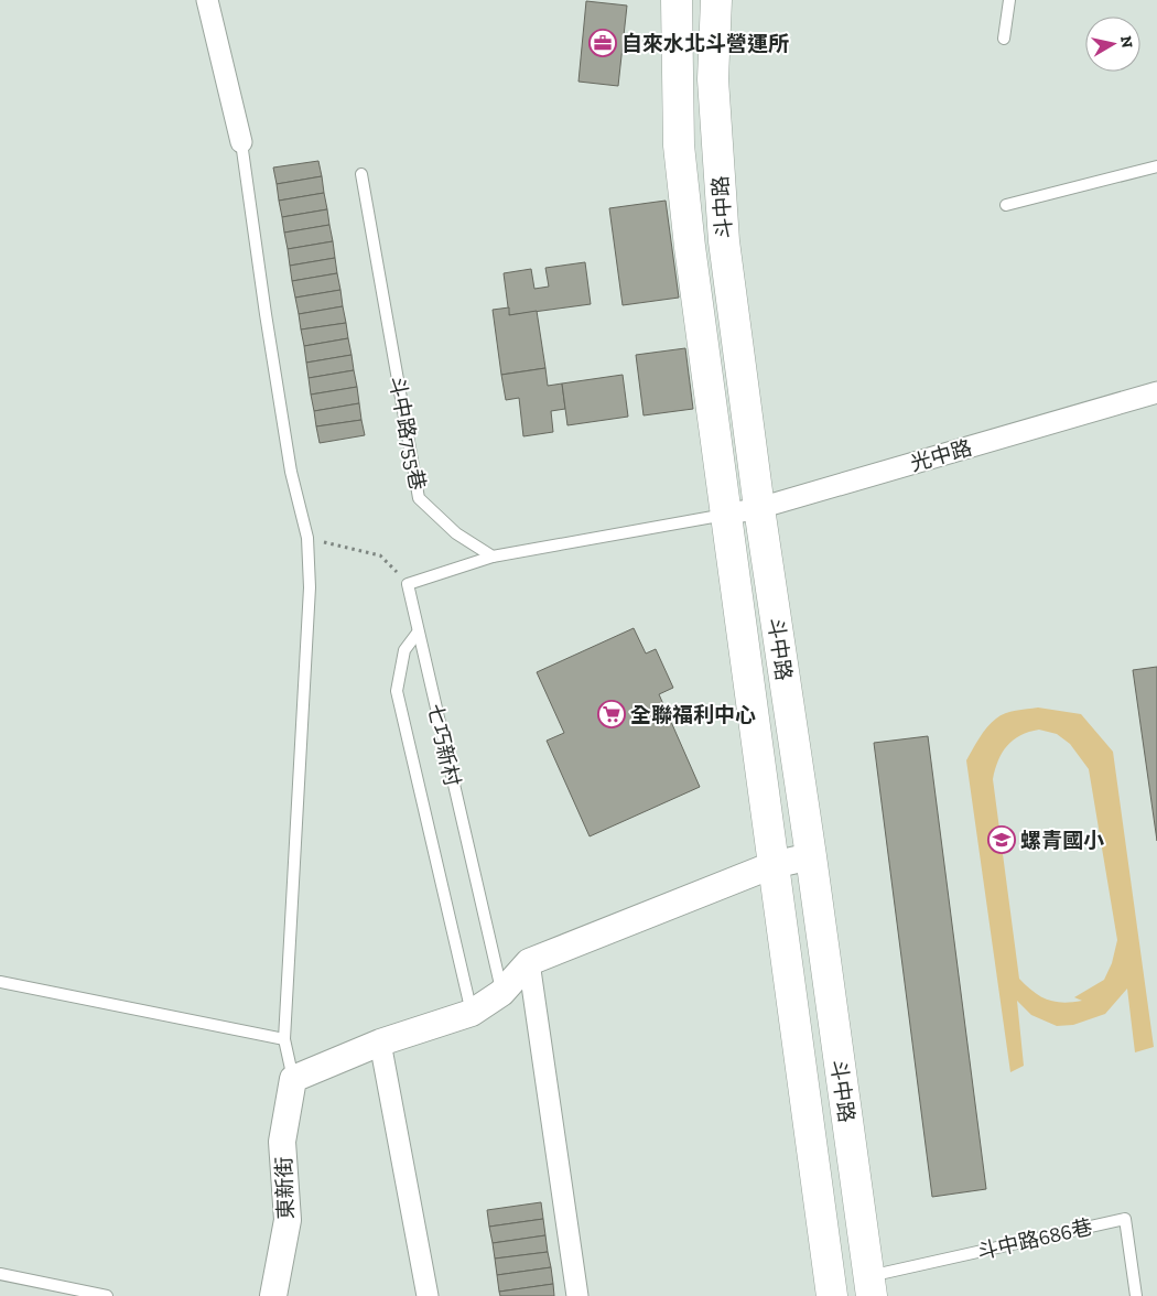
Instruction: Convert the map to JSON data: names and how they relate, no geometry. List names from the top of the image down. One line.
{"streets":{"main road":["斗中路"],"street":["光中路","東新街"],"lane":["斗中路755巷","七巧新村","斗中路686巷"]},"crossings":[["斗中路","光中路"],["斗中路","斗中路686巷"]],"places":{"office":["自來水北斗營運所"],"supermarket":["全聯福利中心"],"school or university":["螺青國小"]},"north":"right"}
